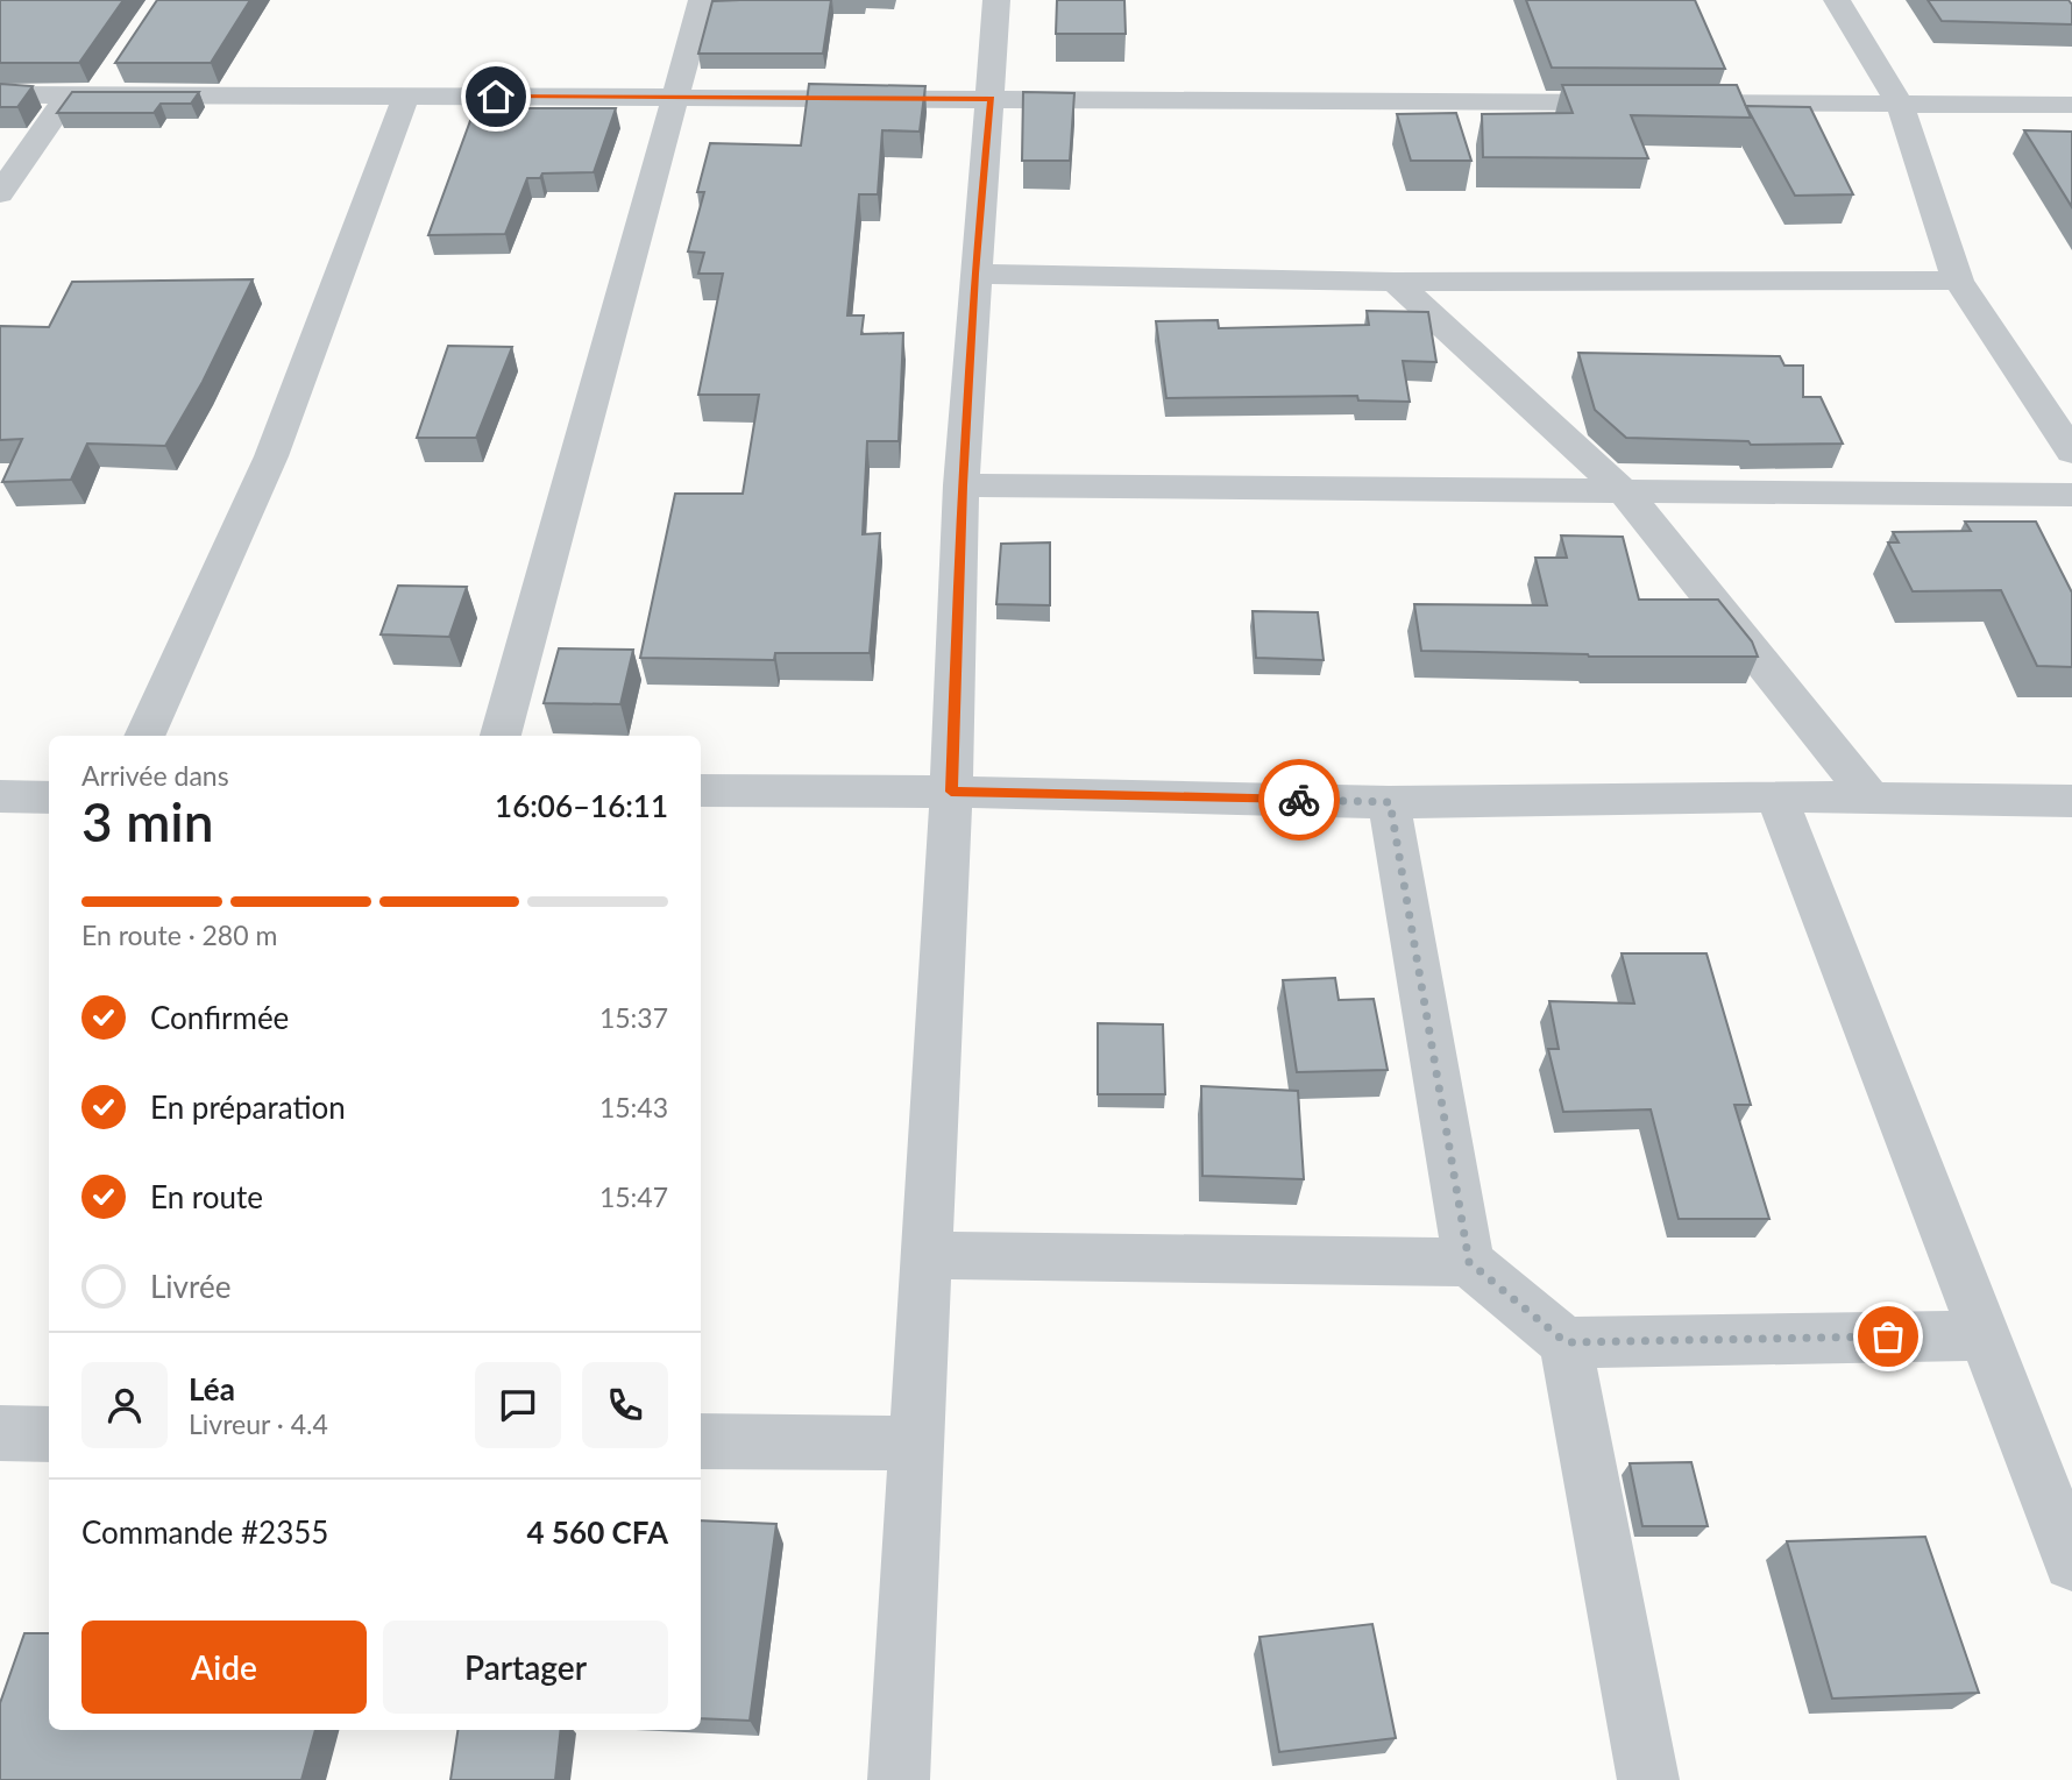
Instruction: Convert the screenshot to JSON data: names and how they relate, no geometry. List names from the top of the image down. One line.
{"page":{"heading":["3 min","Arrivée dans","16:06–16:11"],"panel":["Léa","Livreur · 4.4","Commande #2355","4 560 CFA"],"bar":"En route · 280 m","list":[["Confirmée","15:37"],["En préparation","15:43"],["En route","15:47"],"Livrée"],"buttons":["Aide","Partager"]}}
